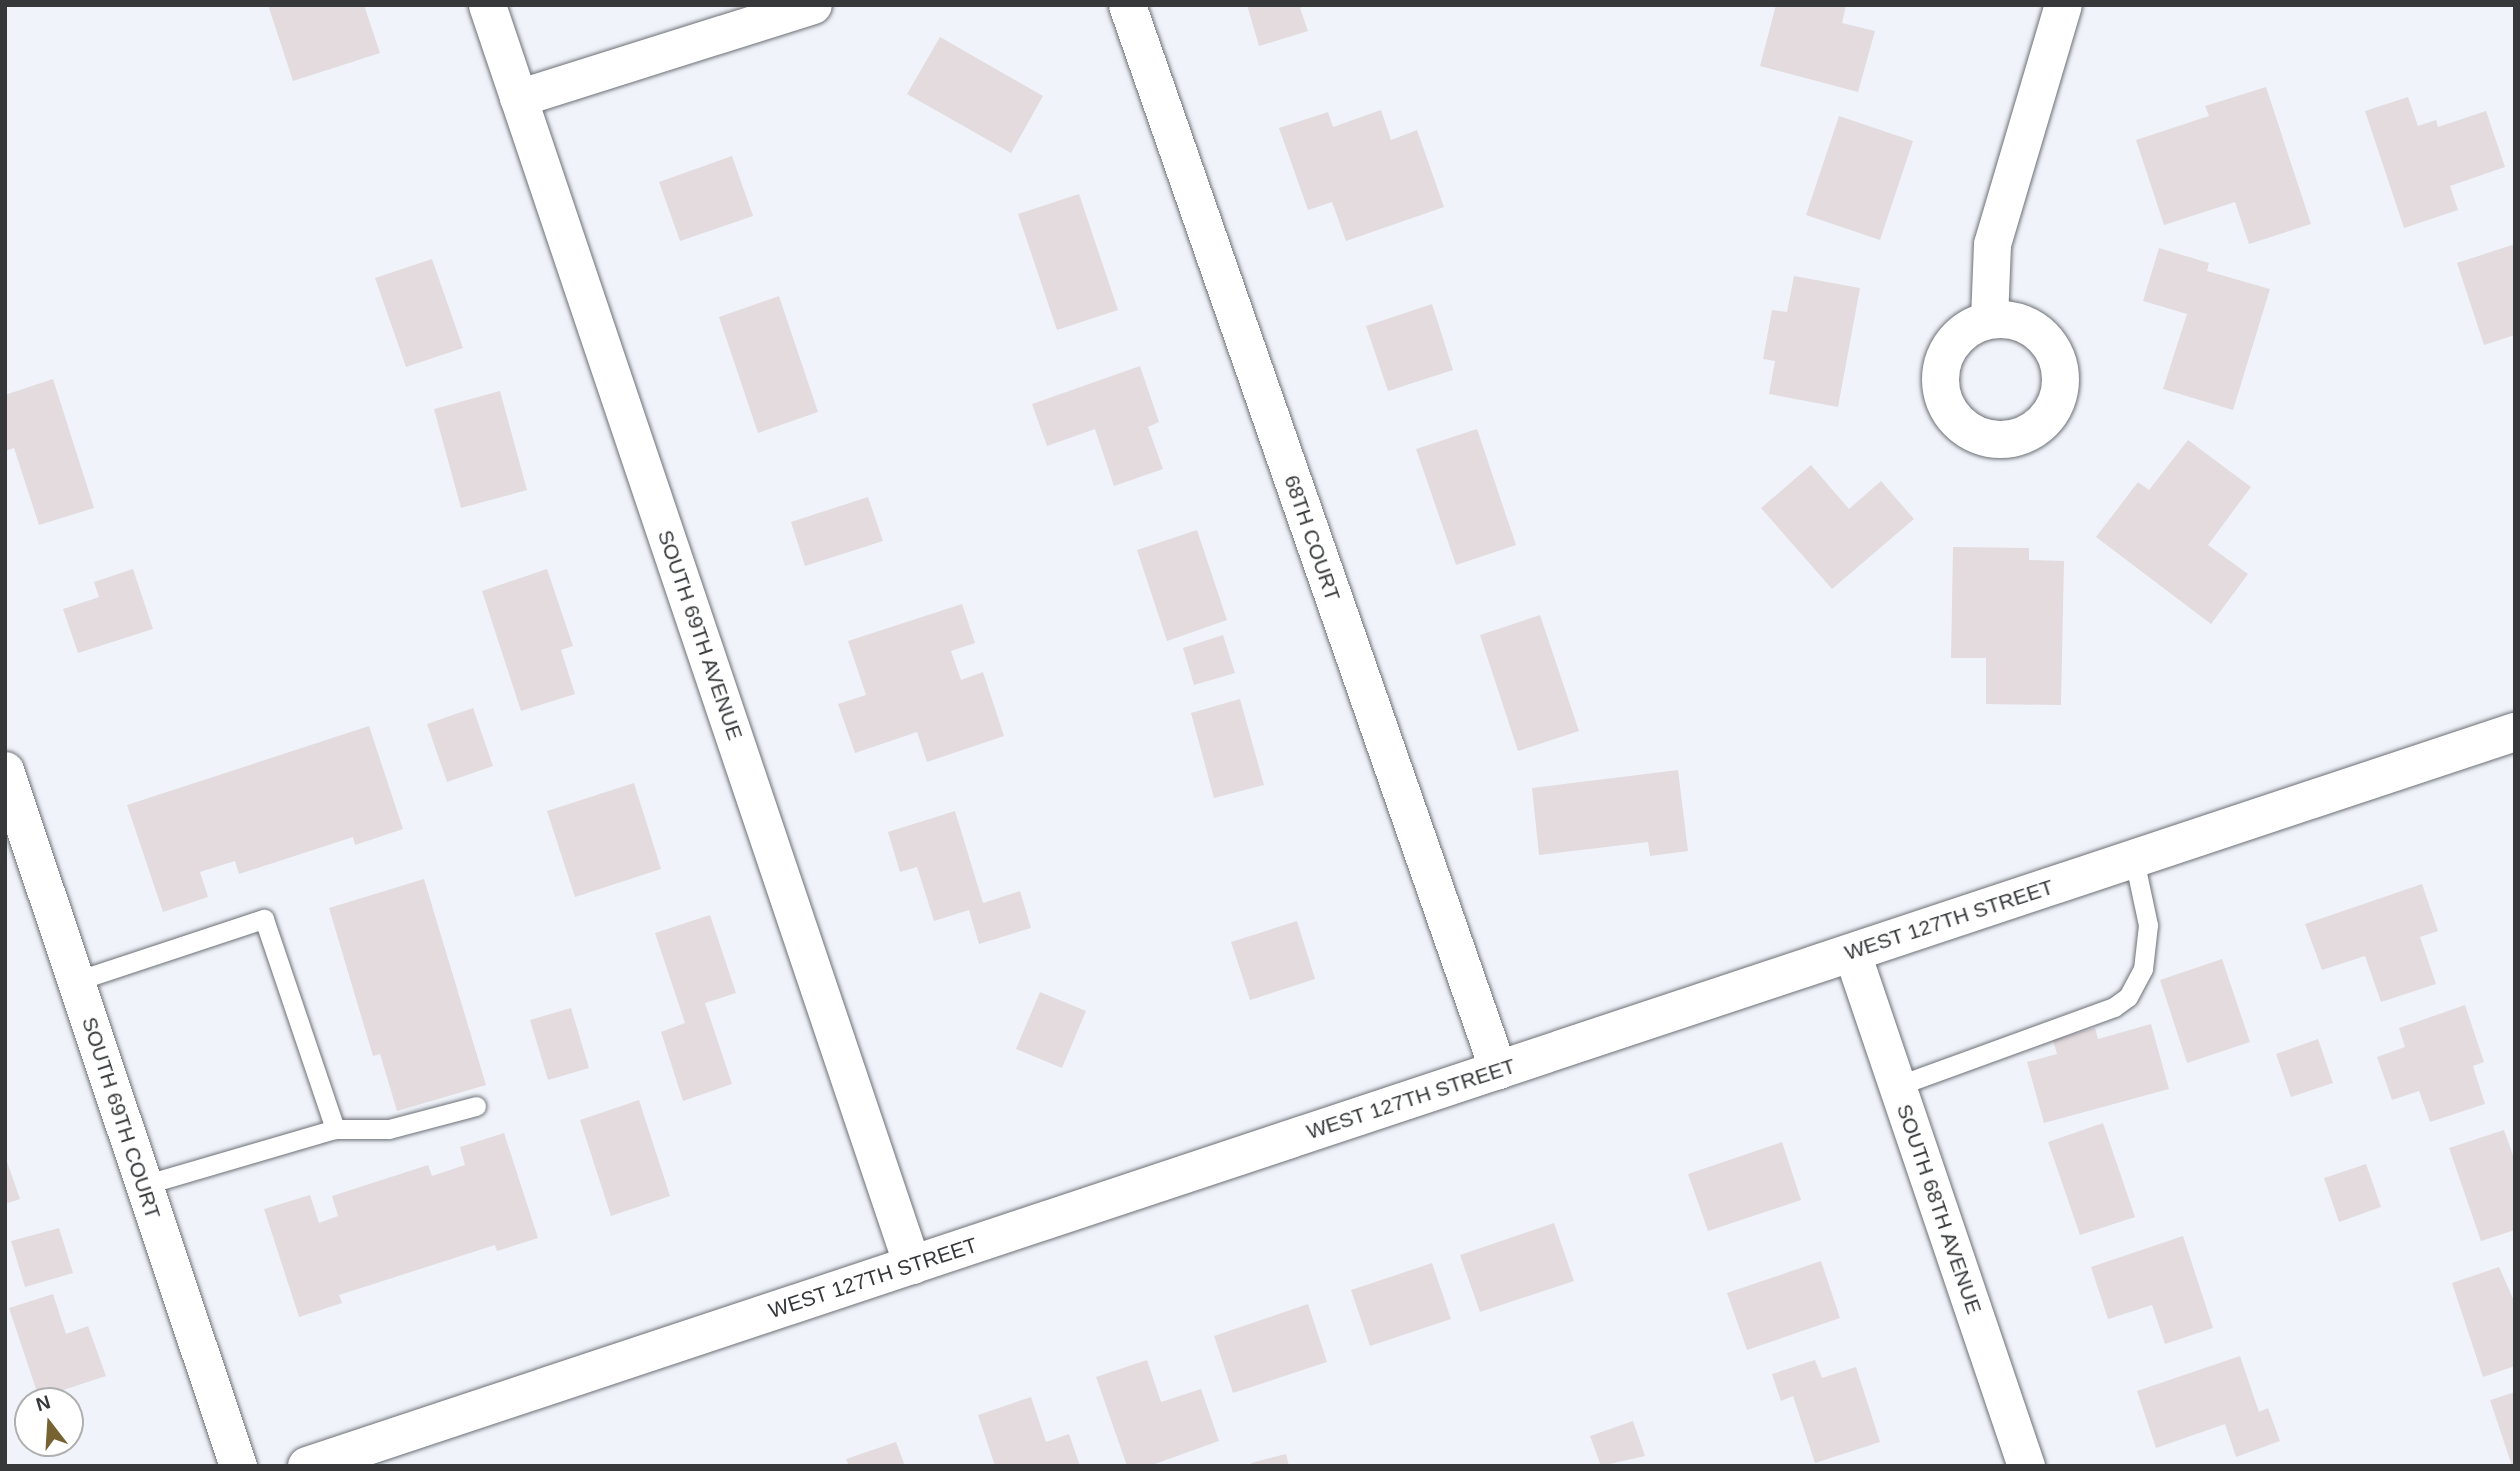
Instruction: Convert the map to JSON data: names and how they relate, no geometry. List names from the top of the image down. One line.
{"streets":{"main road":["WEST 127TH STREET"],"street":["68TH COURT","SOUTH 69TH AVENUE","SOUTH 69TH COURT","SOUTH 68TH AVENUE"]},"crossings":[["68TH COURT","WEST 127TH STREET"],["SOUTH 69TH AVENUE","WEST 127TH STREET"],["WEST 127TH STREET","SOUTH 68TH AVENUE"]],"north":"top"}
